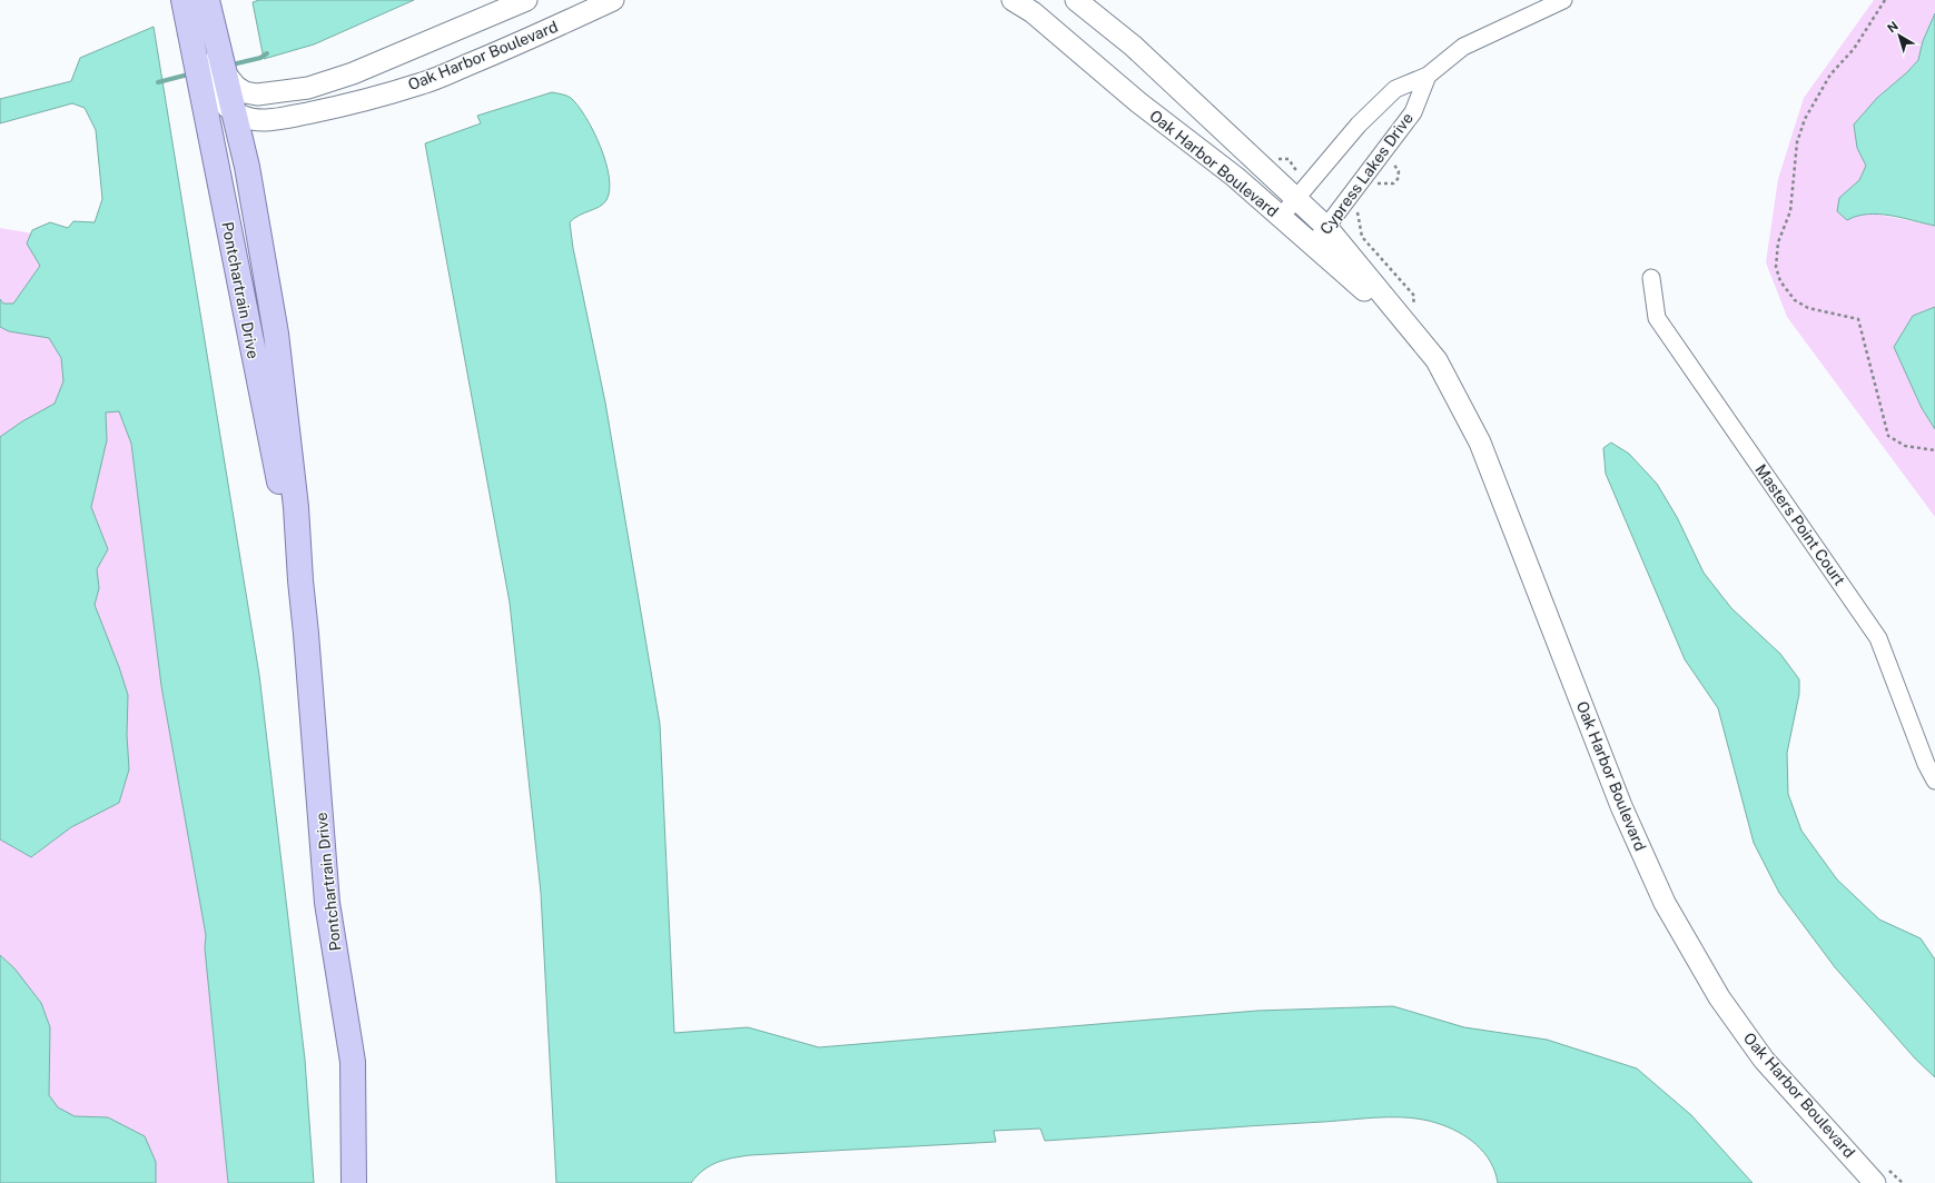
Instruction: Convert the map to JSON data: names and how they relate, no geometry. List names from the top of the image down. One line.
{"streets":{"main road":["Pontchartrain Drive"],"street":["Oak Harbor Boulevard","Cypress Lakes Drive","Masters Point Court"]},"crossings":[["Oak Harbor Boulevard","Cypress Lakes Drive"],["Oak Harbor Boulevard","Pontchartrain Drive"]],"north":"top left"}
